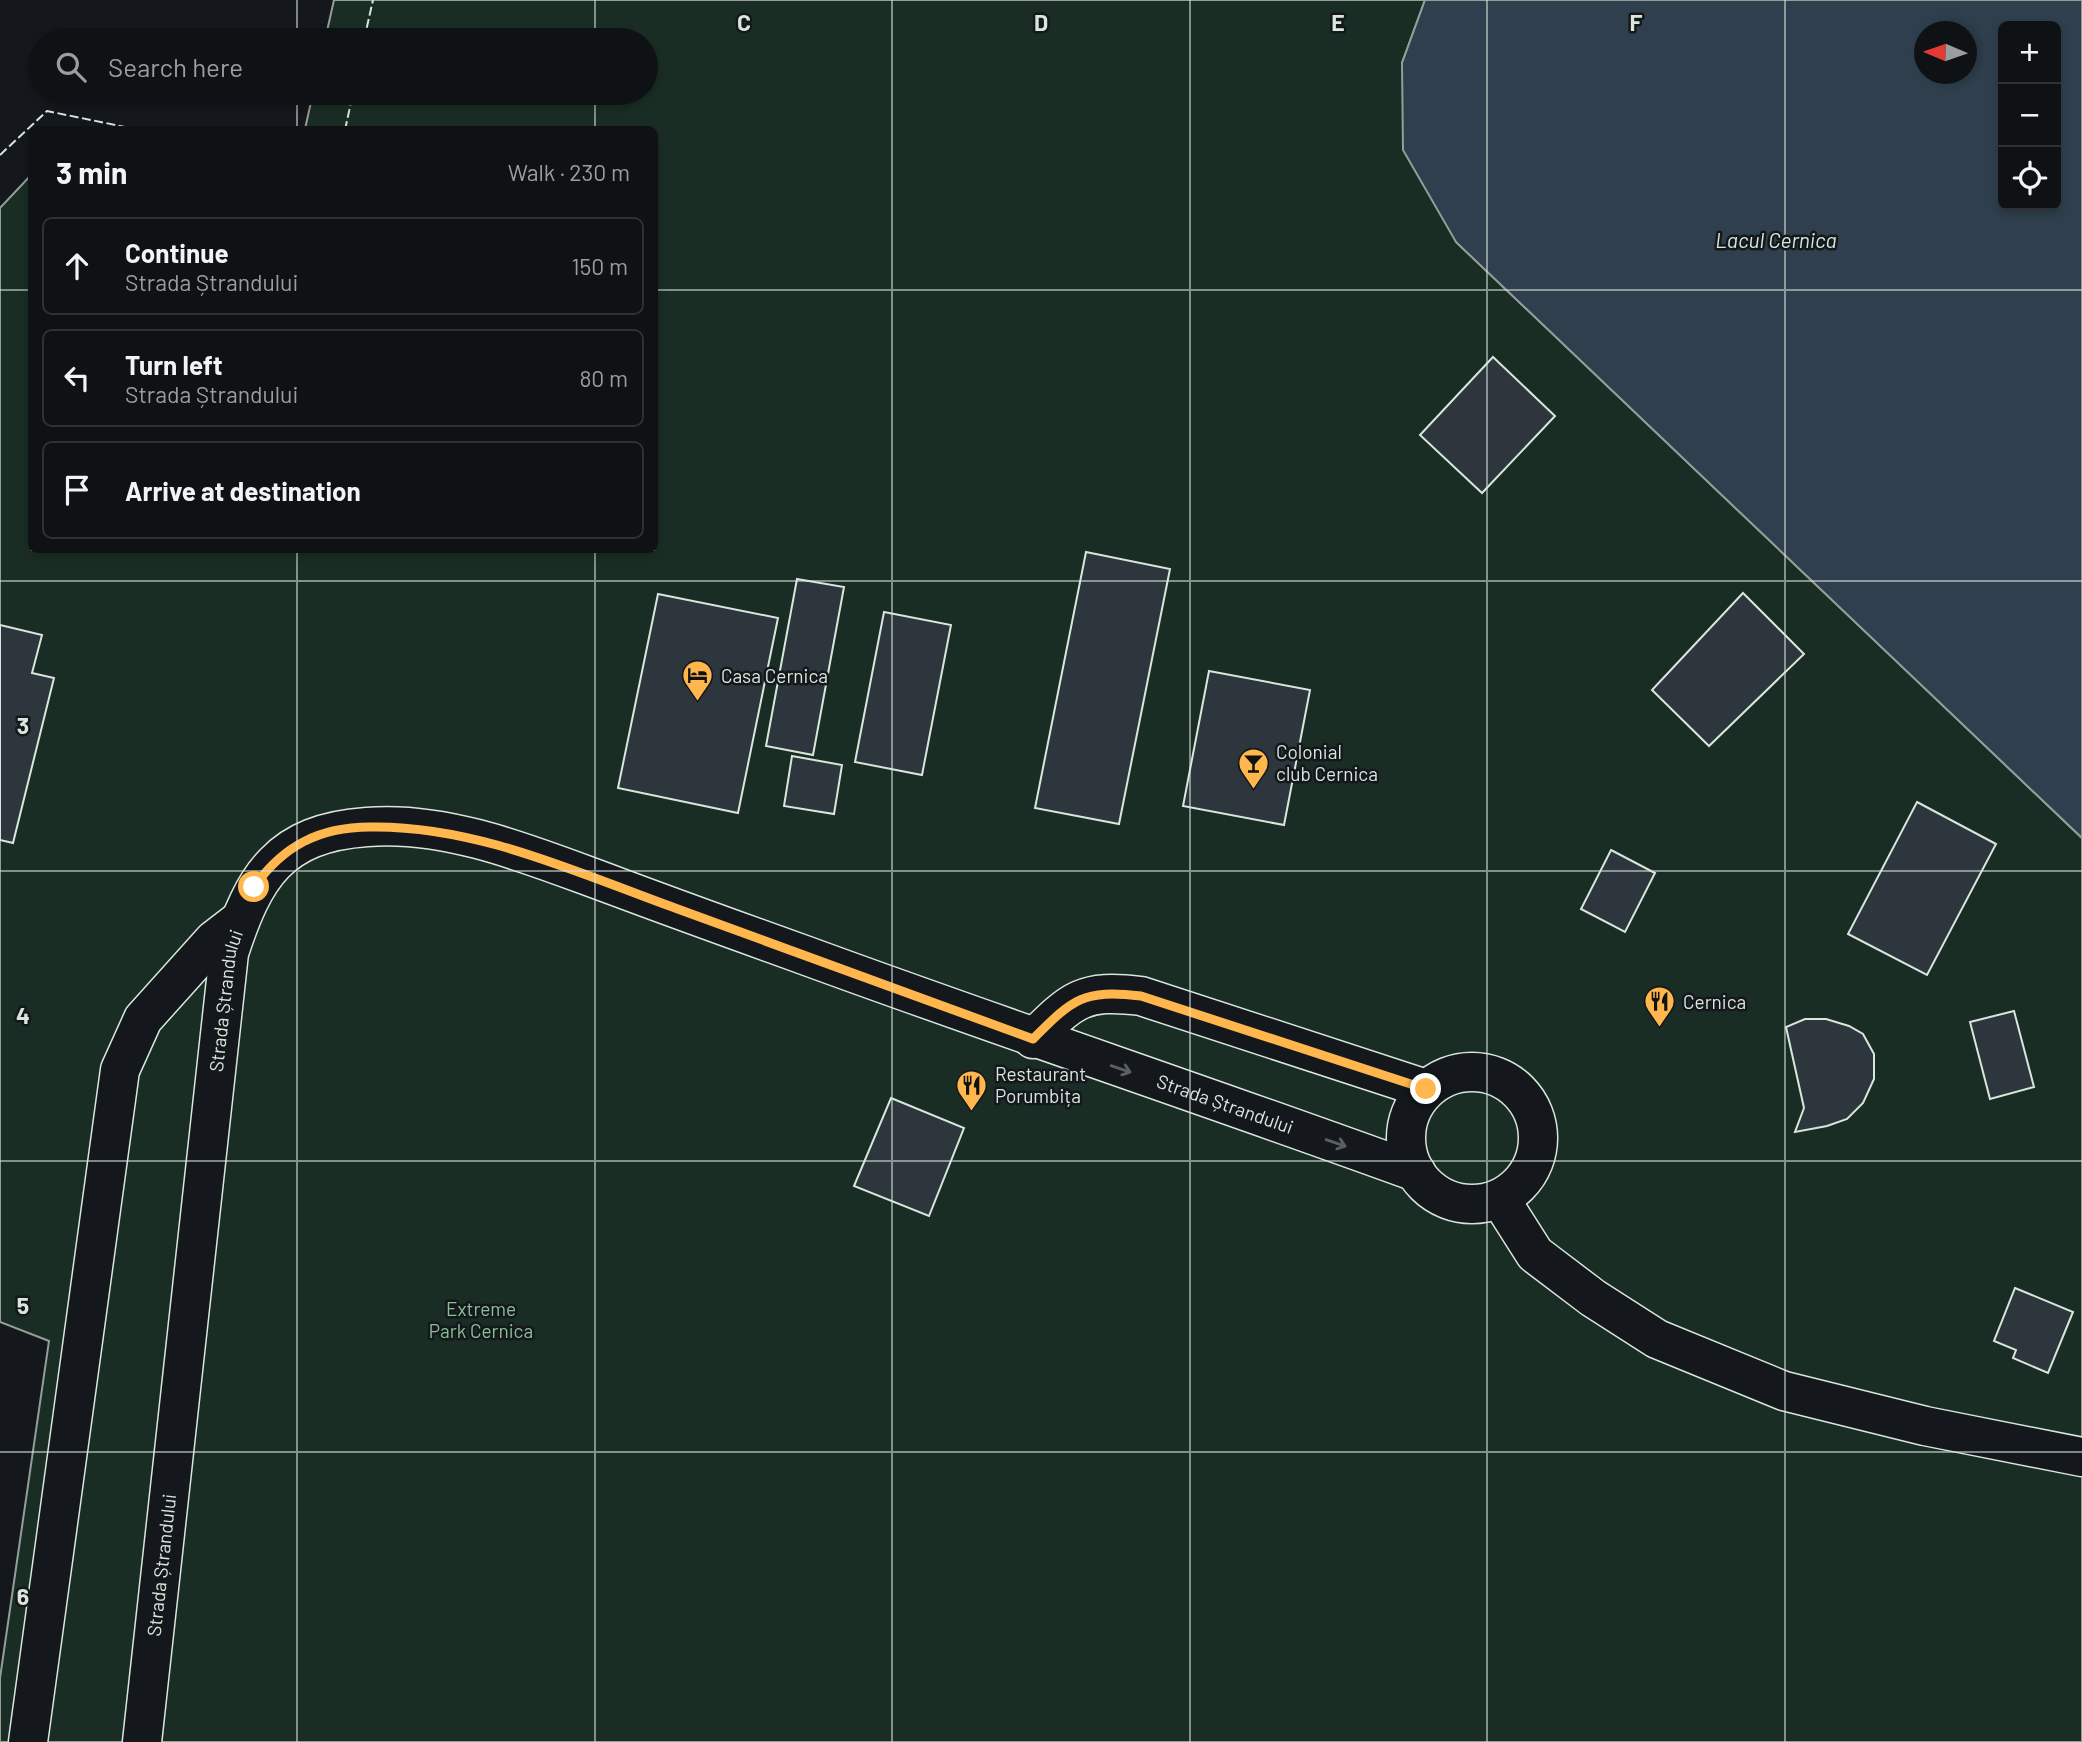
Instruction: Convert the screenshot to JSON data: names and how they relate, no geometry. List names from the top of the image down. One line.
{"streets":{"street":["Strada Ștrandului"]},"water":["Lacul Cernica"],"parks":["Extreme Park Cernica"],"places":{"hotel":["Casa Cernica"],"bar":["Colonial club Cernica"],"restaurant":["Cernica","Restaurant Porumbița"]},"north":"left","page":{"map_buttons":["+","−"],"search":"Search here","heading":["3 min","Walk · 230 m"],"list":[["Continue","Strada Ștrandului","150 m"],["Turn left","Strada Ștrandului","80 m"],"Arrive at destination"]},"grid":{"columns":["C","D","E","F"],"rows":["3","4","5","6"]}}
